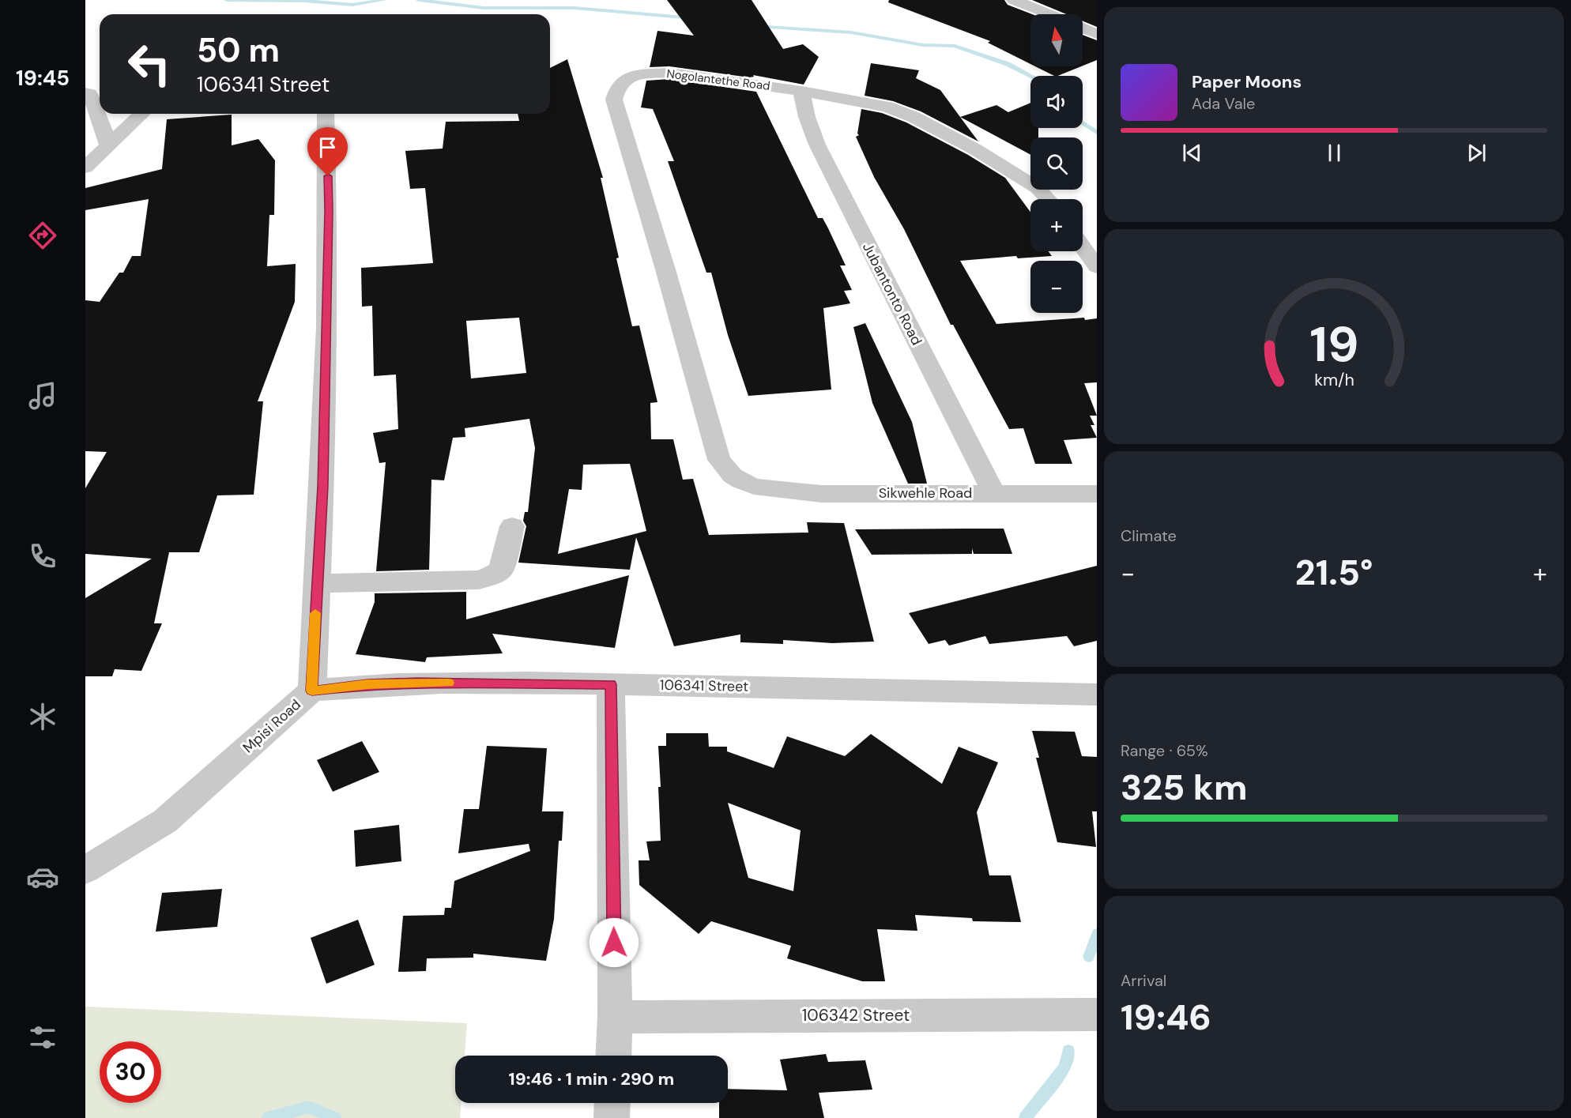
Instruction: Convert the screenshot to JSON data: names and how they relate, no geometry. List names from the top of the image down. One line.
{"streets":{"street":["Nogolantethe Road","Jubantonto Road","Sikwehle Road","106341 Street","Mpisi Road","106342 Street"]},"crossings":[["Nogolantethe Road","Jubantonto Road"],["Nogolantethe Road","Sikwehle Road"],["Jubantonto Road","Sikwehle Road"],["106341 Street","Mpisi Road"]],"north":"top","page":{"tabs":"19:45","map_buttons":["+","−"],"turn":["50 m","106341 Street"],"song":["Paper Moons","Ada Vale"],"tile":["Climate",["Range · 65%","325 km"],["Arrival","19:46"]],"heat":["−","21.5°","+"],"limit":"30","trip":"19:46 · 1 min · 290 m","gauge":["19","km/h"]}}
